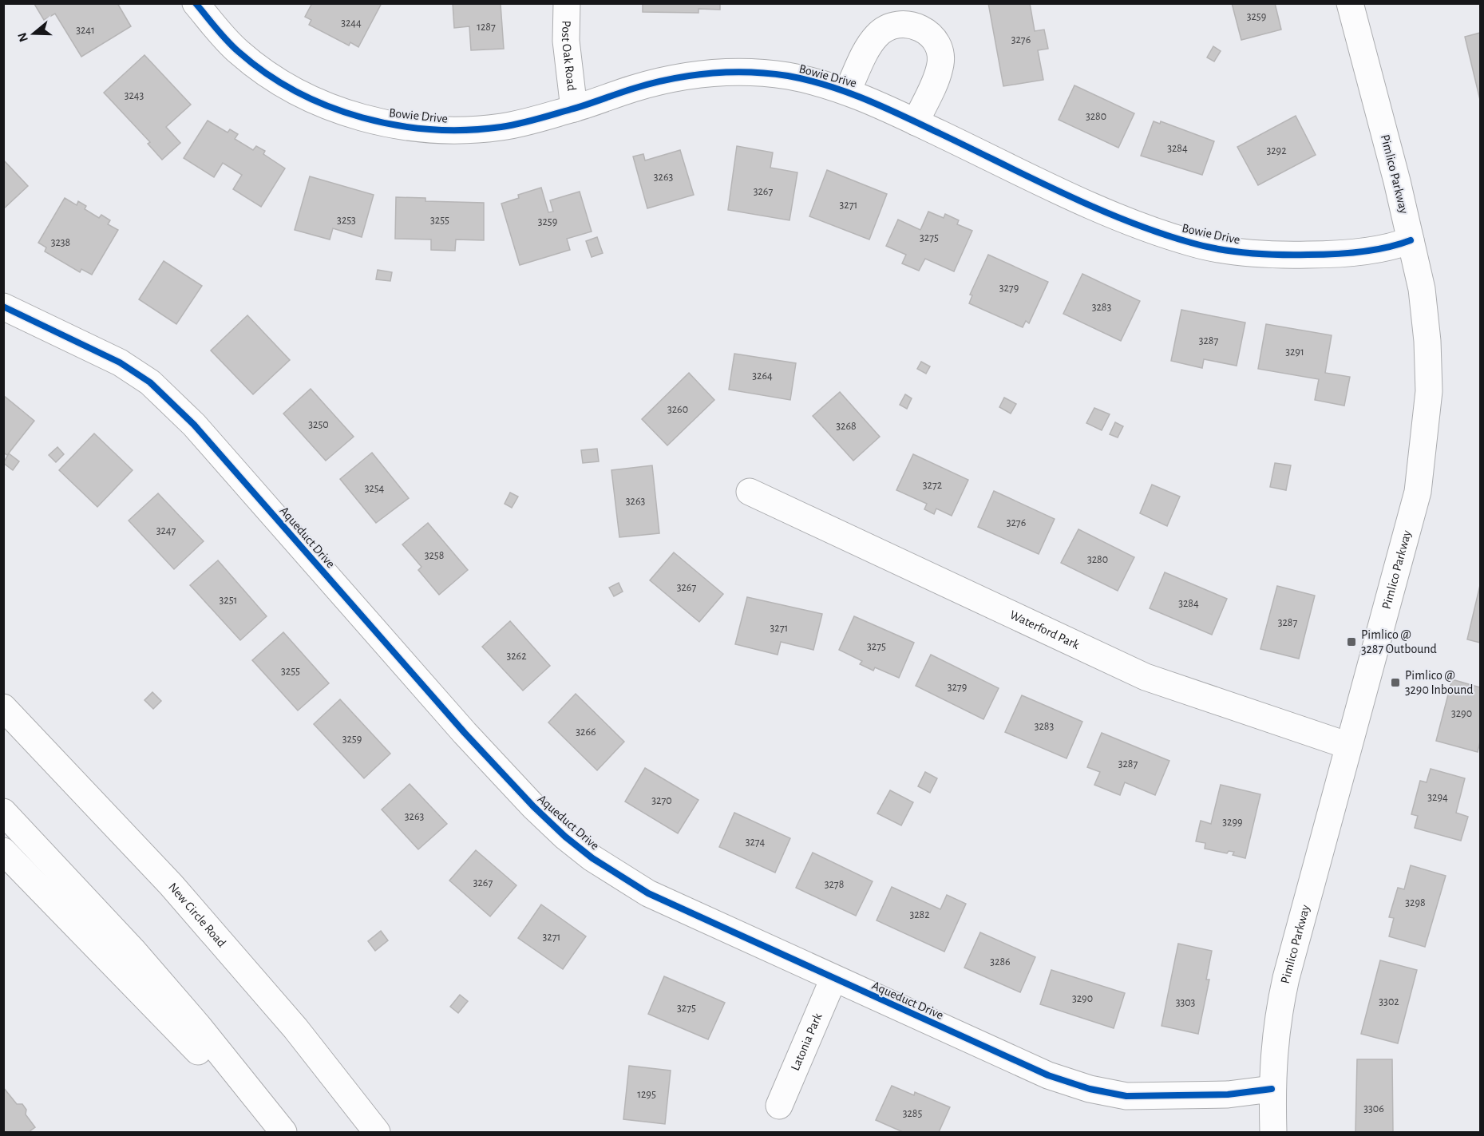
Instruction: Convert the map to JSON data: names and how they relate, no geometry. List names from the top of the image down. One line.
{"streets":{"main road":["Post Oak Road","Bowie Drive","Pimlico Parkway","Aqueduct Drive","Waterford Park","New Circle Road","Latonia Park"]},"crossings":[["Post Oak Road","Bowie Drive"],["Bowie Drive","Pimlico Parkway"],["Pimlico Parkway","Aqueduct Drive"],["Pimlico Parkway","Waterford Park"],["Aqueduct Drive","Latonia Park"]],"places":{"transit":["Pimlico @ 3287 Outbound","Pimlico @ 3290 Inbound"]},"house_numbers":["3259","3244","1287","3241","3276","3243","3280","3284","3292","3263","3267","3271","3253","3255","3259","3275","3238","3279","3283","3287","3291","3264","3260","3250","3268","3272","3254","3263","3276","3247","3258","3280","3267","3251","3284","3287","3271","3275","3262","3255","3279","3290","3283","3266","3259","3287","3294","3270","3263","3299","3274","3267","3278","3298","3282","3271","3286","3290","3302","3303","3275","1295","3306","3285"],"north":"left"}
